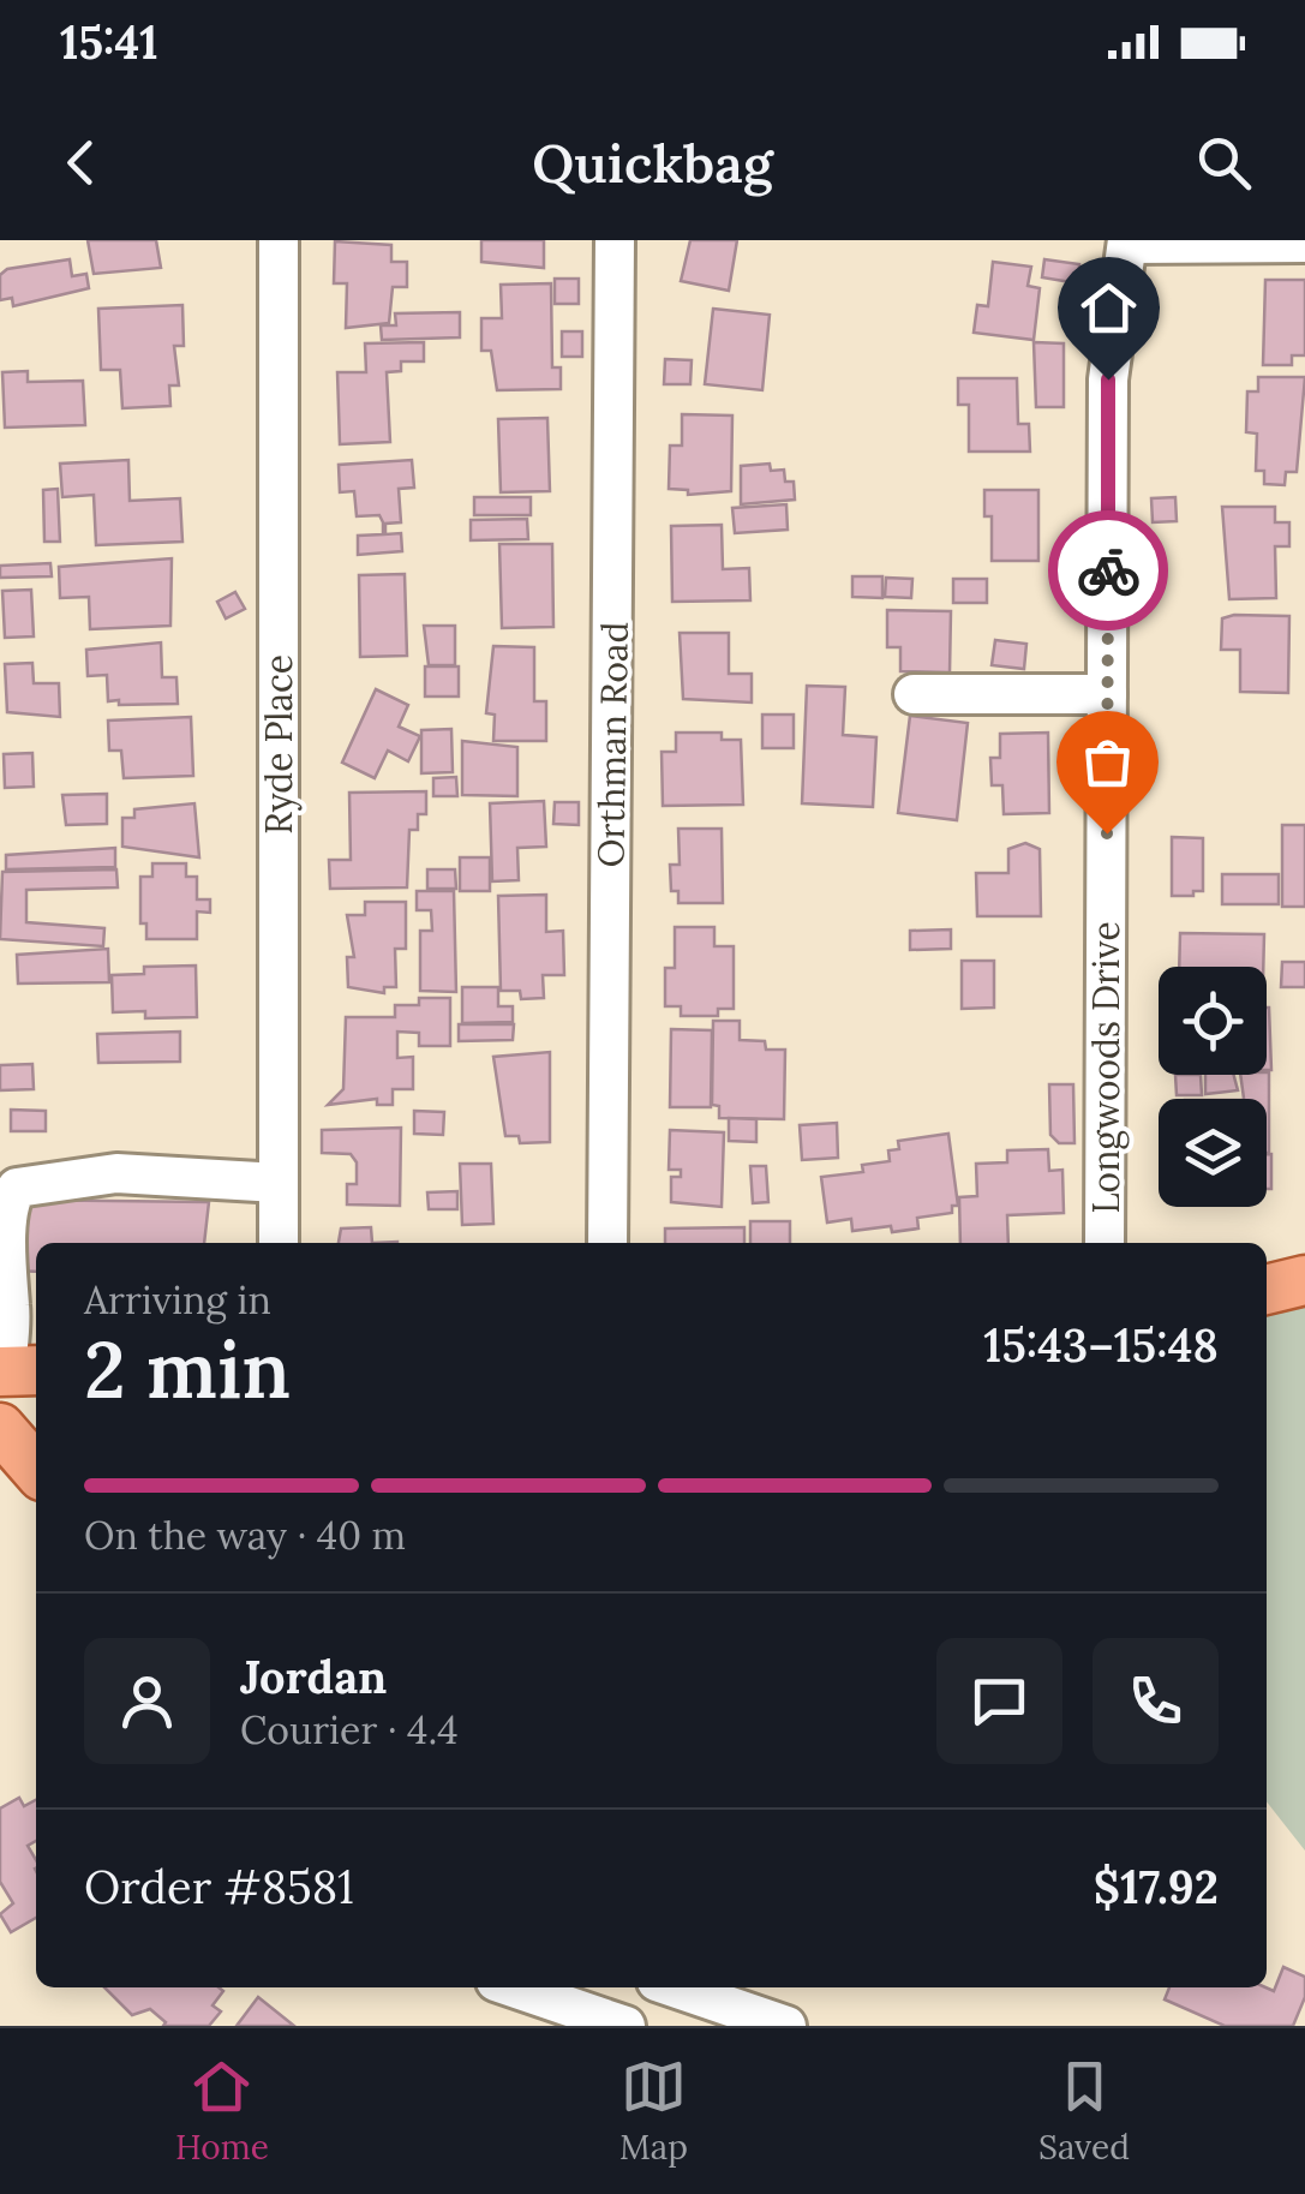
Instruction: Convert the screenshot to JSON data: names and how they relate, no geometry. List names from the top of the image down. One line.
{"streets":{"street":["Ryde Place","Orthman Road","Longwoods Drive"]},"page":{"status":"15:41","header":"Quickbag","heading":["2 min","Arriving in","15:43–15:48"],"panel":["Jordan","Courier · 4.4","Order #8581","$17.92"],"bar":"On the way · 40 m","tabs":["Home","Map","Saved"]}}
